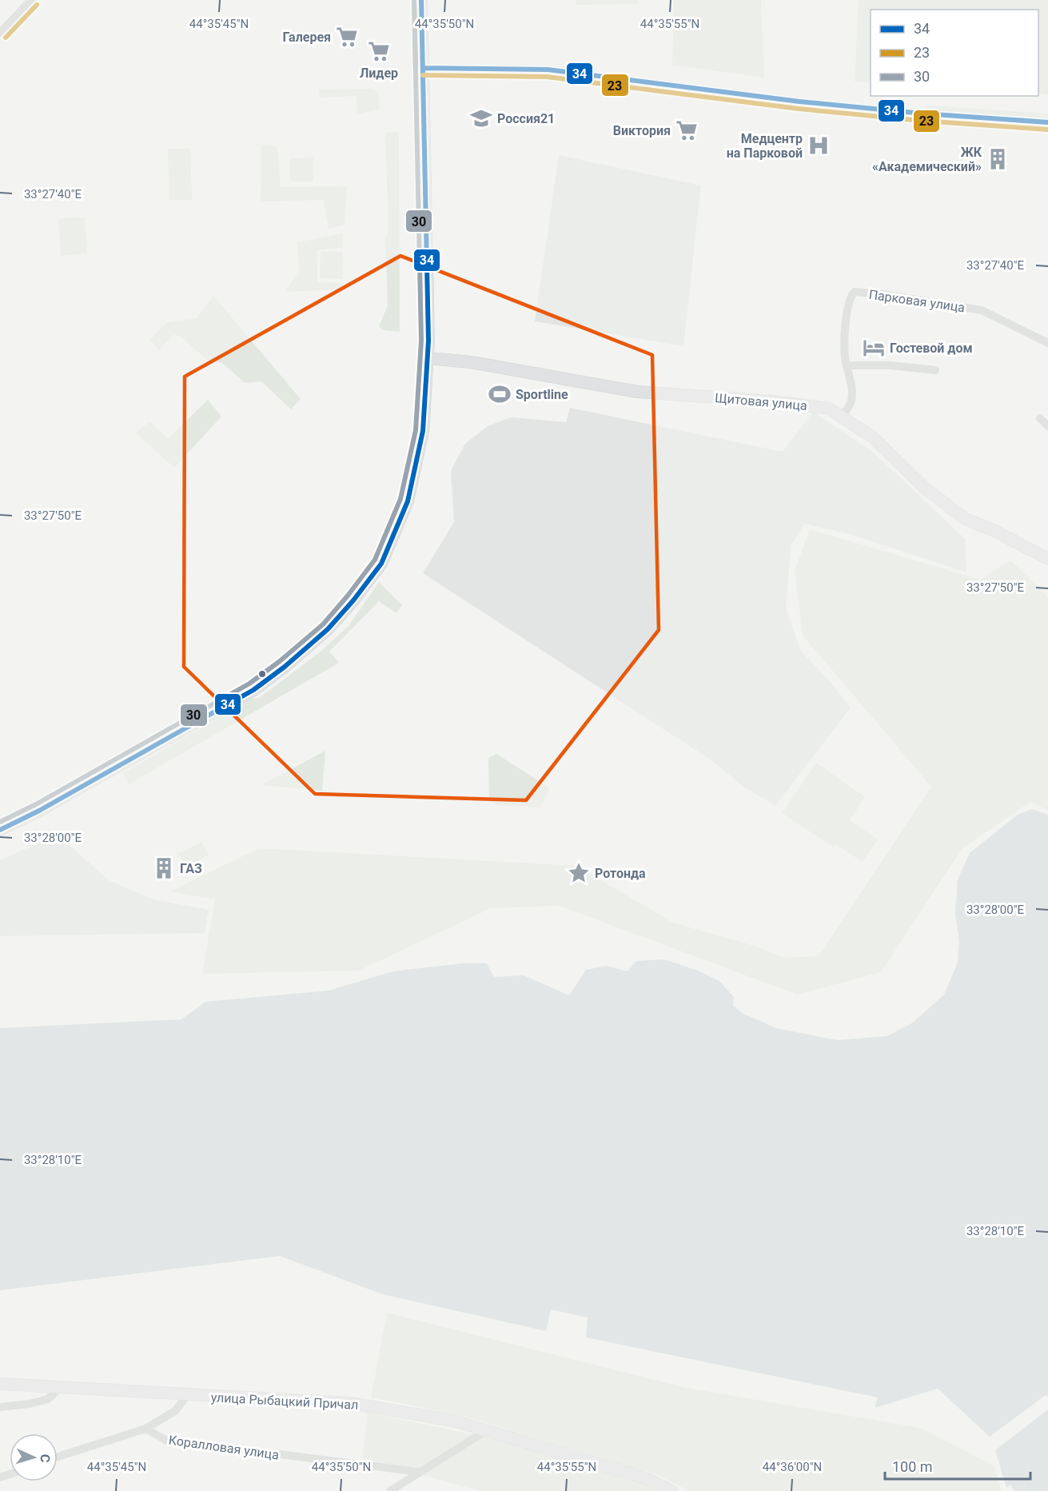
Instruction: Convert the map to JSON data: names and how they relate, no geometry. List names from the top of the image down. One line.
{"streets":{"main road":["Щитовая улица","улица Рыбацкий Причал"],"street":["Парковая улица","Коралловая улица"]},"crossings":[["Парковая улица","Щитовая улица"],["улица Рыбацкий Причал","Коралловая улица"]],"places":{"supermarket":["Галерея","Лидер","Виктория"],"school or university":["Россия21"],"hospital":["Медцентр на Парковой"],"building":["ЖК «Академический»","ГАЗ"],"hotel":["Гостевой дом"],"sports":["Sportline"],"place":["Ротонда"]},"lines":["transit line 34","transit line 23","transit line 30"],"legend":["34","23","30"],"scale_bar":"100 m","north":"right","coordinates":["44°35'45\"N","44°35'50\"N","44°35'55\"N","33°27'40\"E","33°27'50\"E","33°28'00\"E","33°28'10\"E","44°36'00\"N"]}
